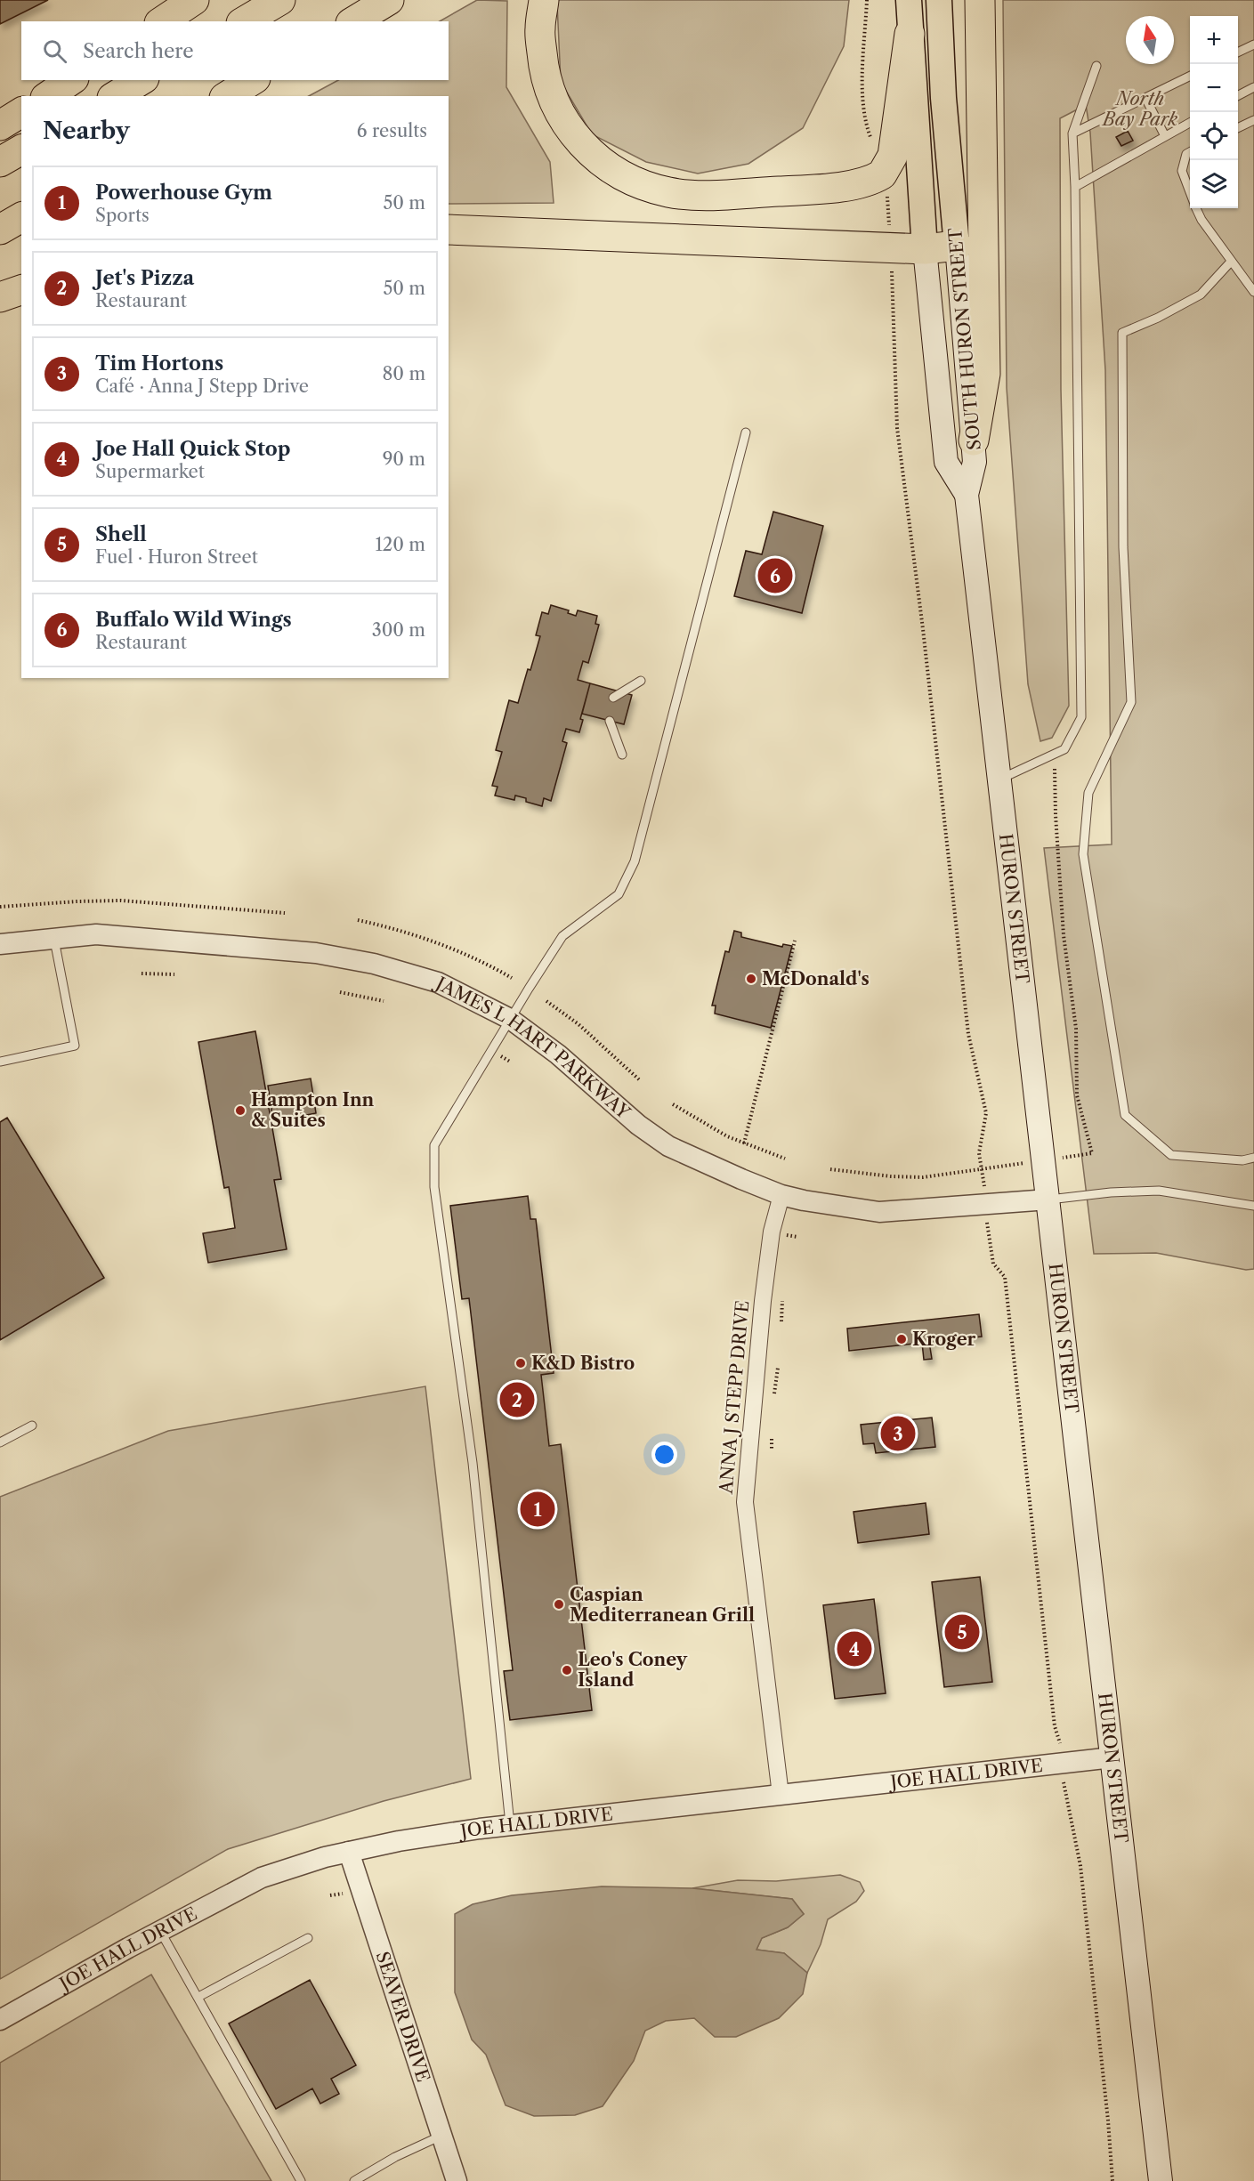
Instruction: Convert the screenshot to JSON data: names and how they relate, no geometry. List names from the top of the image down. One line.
{"streets":{"main road":["SOUTH HURON STREET","HURON STREET"],"street":["JAMES L HART PARKWAY","ANNA J STEPP DRIVE","JOE HALL DRIVE","SEAVER DRIVE"]},"crossings":[["SOUTH HURON STREET","HURON STREET"],["HURON STREET","JAMES L HART PARKWAY"],["HURON STREET","JOE HALL DRIVE"],["JAMES L HART PARKWAY","ANNA J STEPP DRIVE"],["ANNA J STEPP DRIVE","JOE HALL DRIVE"],["JOE HALL DRIVE","SEAVER DRIVE"]],"parks":["North Bay Park"],"places":["McDonald's","Hampton Inn & Suites","Kroger","K&D Bistro","Caspian Mediterranean Grill","Leo's Coney Island"],"north":"top","page":{"map_buttons":["+","−"],"search":"Search here","heading":["Nearby","6 results"],"list":[{"mark":"1","name":"Powerhouse Gym","note":"Sports","value":"50 m"},{"mark":"2","name":"Jet's Pizza","note":"Restaurant","value":"50 m"},{"mark":"3","name":"Tim Hortons","note":"Café · Anna J Stepp Drive","value":"80 m"},{"mark":"4","name":"Joe Hall Quick Stop","note":"Supermarket","value":"90 m"},{"mark":"5","name":"Shell","note":"Fuel · Huron Street","value":"120 m"},{"mark":"6","name":"Buffalo Wild Wings","note":"Restaurant","value":"300 m"}],"pins":["6","2","3","1","5","4"]}}
